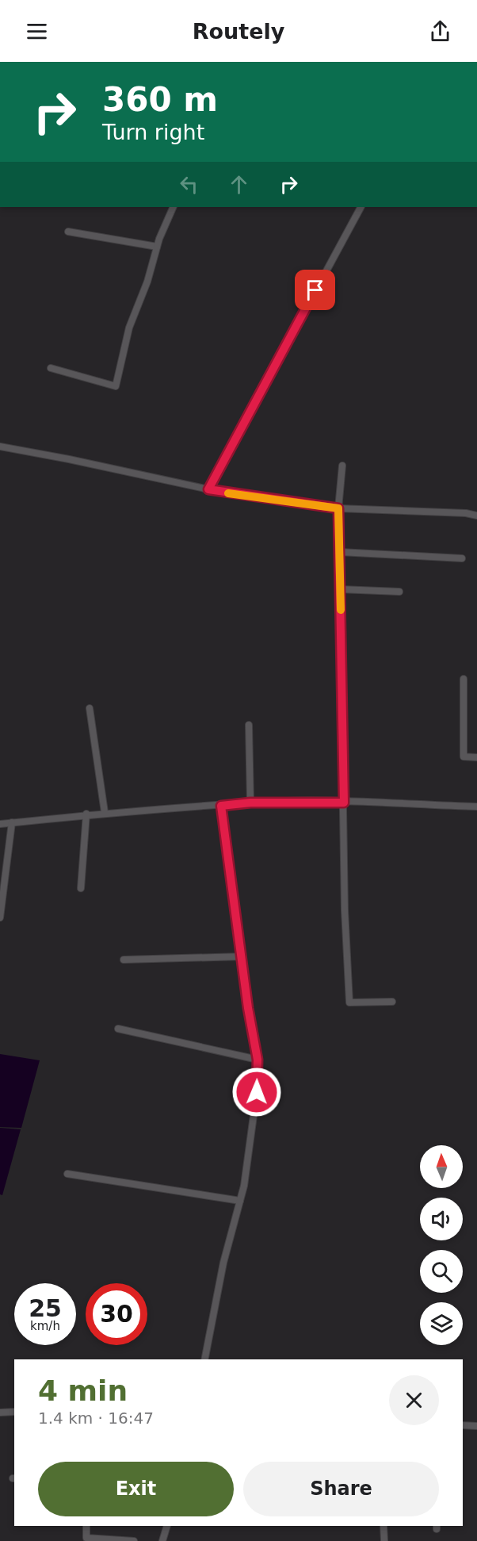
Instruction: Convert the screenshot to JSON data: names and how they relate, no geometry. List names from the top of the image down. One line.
{"north":"top","page":{"header":"Routely","turn":["360 m","Turn right"],"speed":"25 km/h","limit":"30","heading":["4 min","1.4 km · 16:47"],"buttons":["Exit","Share"]}}
